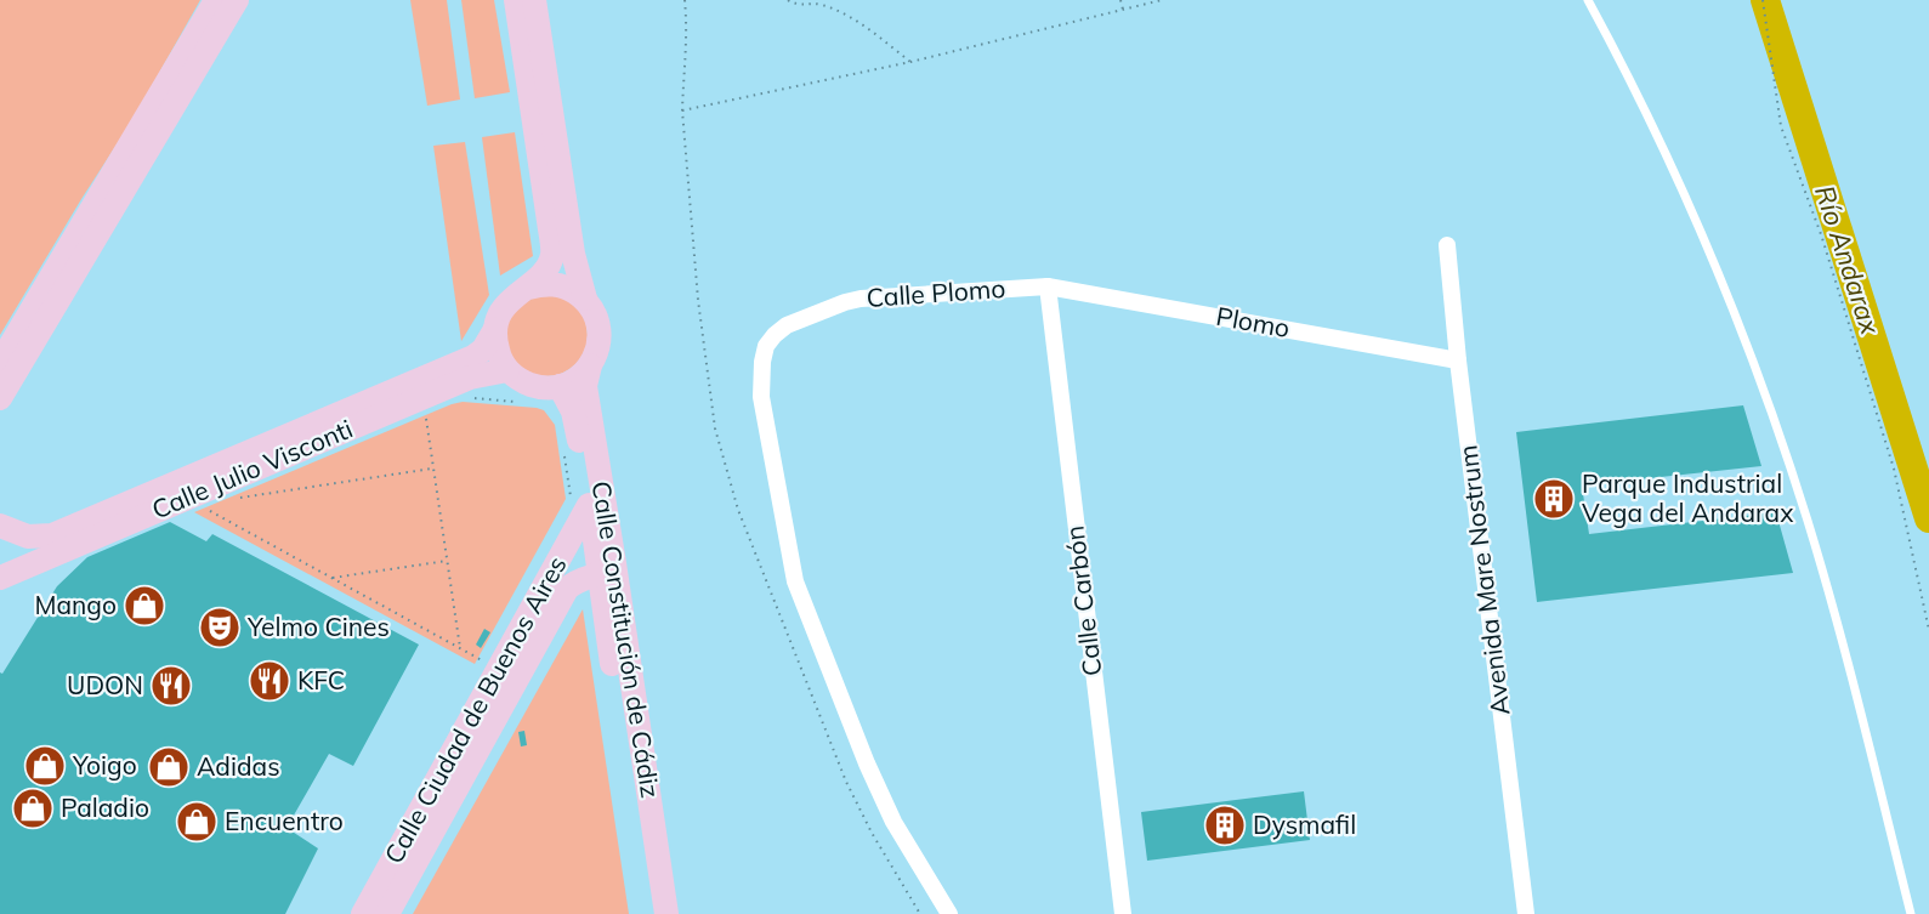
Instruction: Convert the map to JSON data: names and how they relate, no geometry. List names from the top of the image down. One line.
{"streets":{"street":["Calle Plomo","Plomo","Calle Julio Visconti","Avenida Mare Nostrum","Calle Carbón","Calle Constitución de Cádiz","Calle Ciudad de Buenos Aires"]},"crossings":[["Calle Plomo","Plomo"],["Calle Plomo","Calle Carbón"],["Plomo","Avenida Mare Nostrum"],["Plomo","Calle Carbón"],["Calle Julio Visconti","Calle Constitución de Cádiz"],["Calle Constitución de Cádiz","Calle Ciudad de Buenos Aires"]],"water":["Río Andarax"],"places":{"building":["Parque Industrial Vega del Andarax","Dysmafil"],"shop":["Mango","Yoigo","Adidas","Paladio","Encuentro"],"theatre":["Yelmo Cines"],"restaurant":["KFC","UDON"]}}
